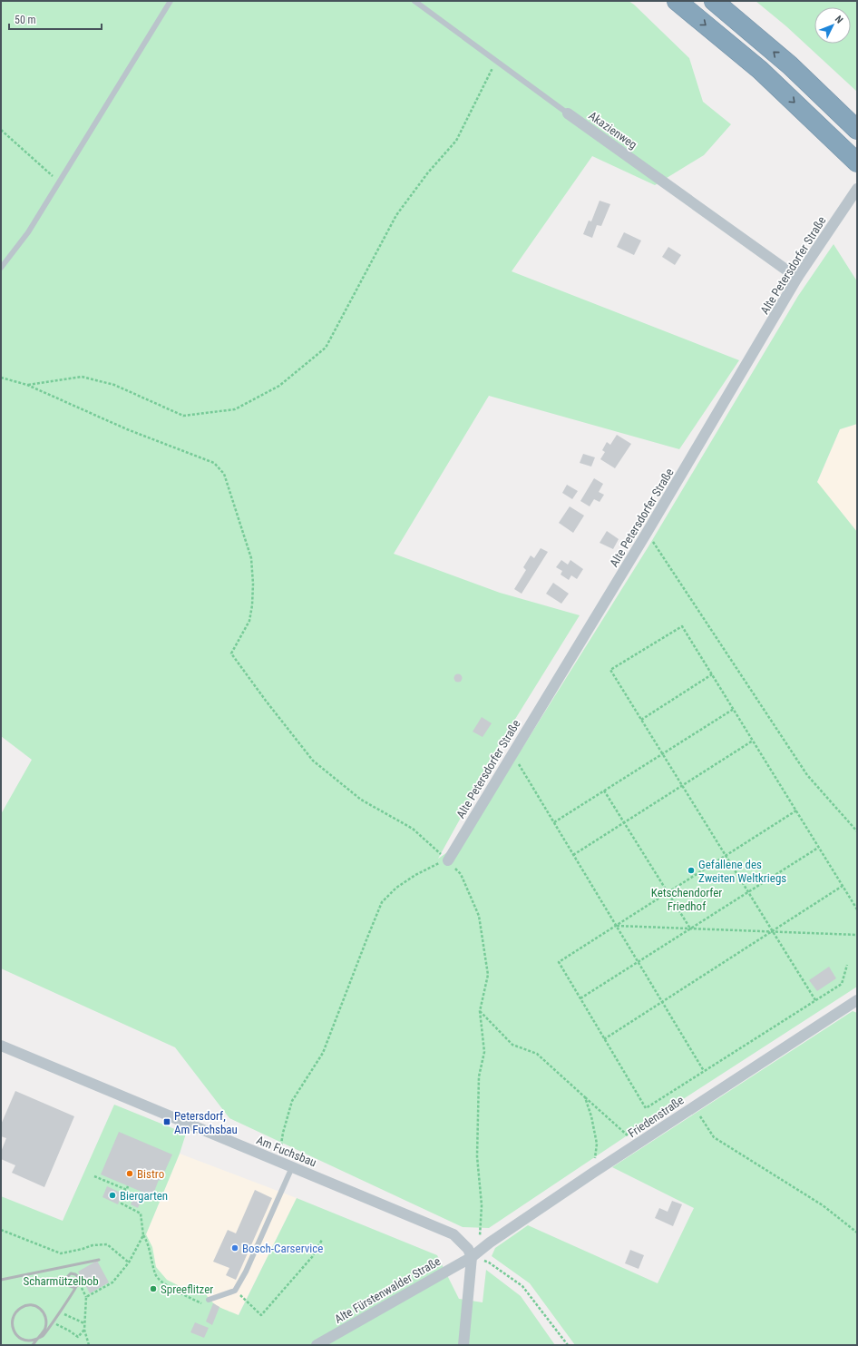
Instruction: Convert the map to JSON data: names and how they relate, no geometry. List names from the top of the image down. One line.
{"streets":{"street":["Akazienweg","Alte Petersdorfer Straße","Friedenstraße","Am Fuchsbau","Alte Fürstenwalder Straße"]},"crossings":[["Akazienweg","Alte Petersdorfer Straße"],["Friedenstraße","Am Fuchsbau"],["Friedenstraße","Alte Fürstenwalder Straße"],["Am Fuchsbau","Alte Fürstenwalder Straße"]],"parks":["Ketschendorfer Friedhof","Scharmützelbob"],"places":{"other":["Gefallene des Zweiten Weltkriegs","Bistro","Biergarten","Bosch-Carservice","Spreeflitzer"],"transit":["Petersdorf, Am Fuchsbau"]},"scale_bar":"50 m","north":"top right"}
